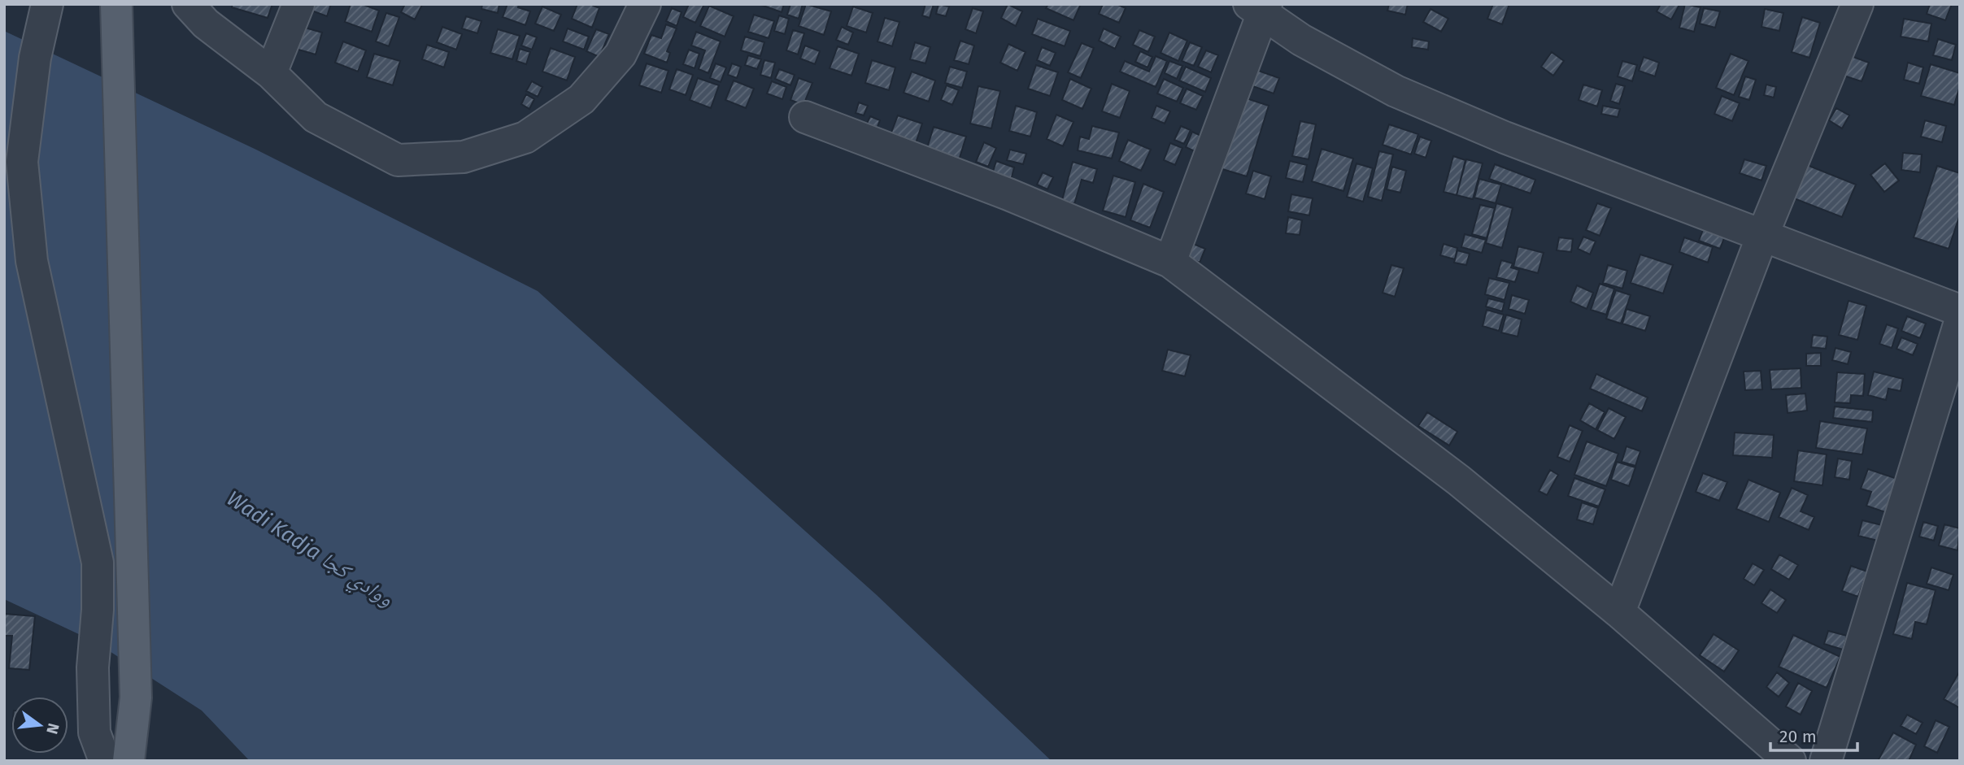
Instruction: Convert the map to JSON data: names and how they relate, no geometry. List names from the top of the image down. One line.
{"water":["Wadi Kadja ووادي كجا"],"scale_bar":"20 m","north":"right"}
